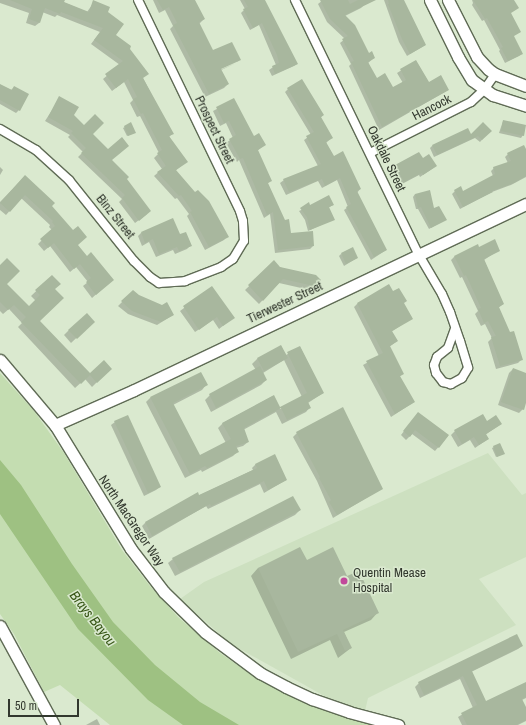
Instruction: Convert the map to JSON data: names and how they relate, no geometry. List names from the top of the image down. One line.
{"streets":{"street":["Hancock","Prospect Street","Oakdale Street","Binz Street","Tierwester Street","North MacGregor Way"]},"crossings":[["Hancock","Oakdale Street"],["Prospect Street","Binz Street"],["Oakdale Street","Tierwester Street"],["Tierwester Street","North MacGregor Way"]],"water":["Brays Bayou"],"places":["Quentin Mease Hospital"],"scale_bar":"50 m"}
